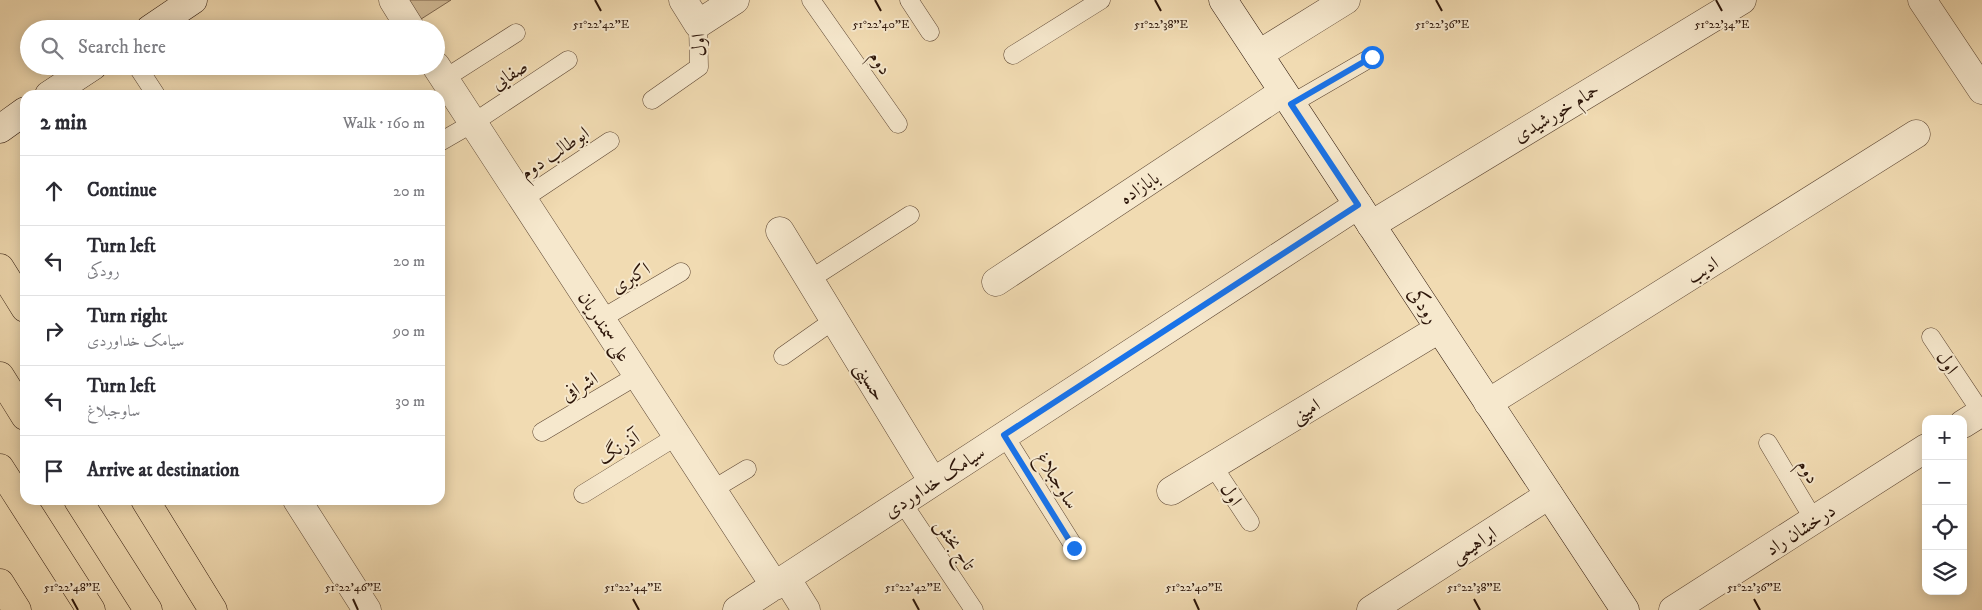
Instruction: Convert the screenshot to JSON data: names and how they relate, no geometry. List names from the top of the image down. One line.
{"streets":{"street":["اول","حمام خورشیدی","بابازاده","ادیب","رودکی","علی سمندریان","حسینی","امینی","سیامک خداوردی","درخشان راد","ابراهیمی"],"lane":["دوم","صفایی","ابوطالب دوم","اکبری","اشرافی","آذرنگ","ساوجبلاغ","تاج بخش"]},"crossings":[["اول","امینی"],["دوم","درخشان راد"],["صفایی","علی سمندریان"],["حمام خورشیدی","رودکی"],["حمام خورشیدی","سیامک خداوردی"],["ابوطالب دوم","علی سمندریان"],["بابازاده","رودکی"],["ادیب","رودکی"],["اکبری","علی سمندریان"],["رودکی","امینی"],["رودکی","سیامک خداوردی"],["رودکی","ابراهیمی"],["علی سمندریان","اشرافی"],["علی سمندریان","آذرنگ"],["علی سمندریان","سیامک خداوردی"],["حسینی","سیامک خداوردی"],["ساوجبلاغ","سیامک خداوردی"],["سیامک خداوردی","تاج بخش"]],"page":{"search":"Search here","heading":["2 min","Walk · 160 m"],"list":[["Continue","20 m"],["Turn left","رودکی","20 m"],["Turn right","سیامک خداوردی","90 m"],["Turn left","ساوجبلاغ","30 m"],"Arrive at destination"],"map_buttons":["+","−"]},"coordinates":["51°22'40\"E","51°22'42\"E","51°22'38\"E","51°22'36\"E","51°22'34\"E","51°22'48\"E","51°22'46\"E","51°22'44\"E"]}
